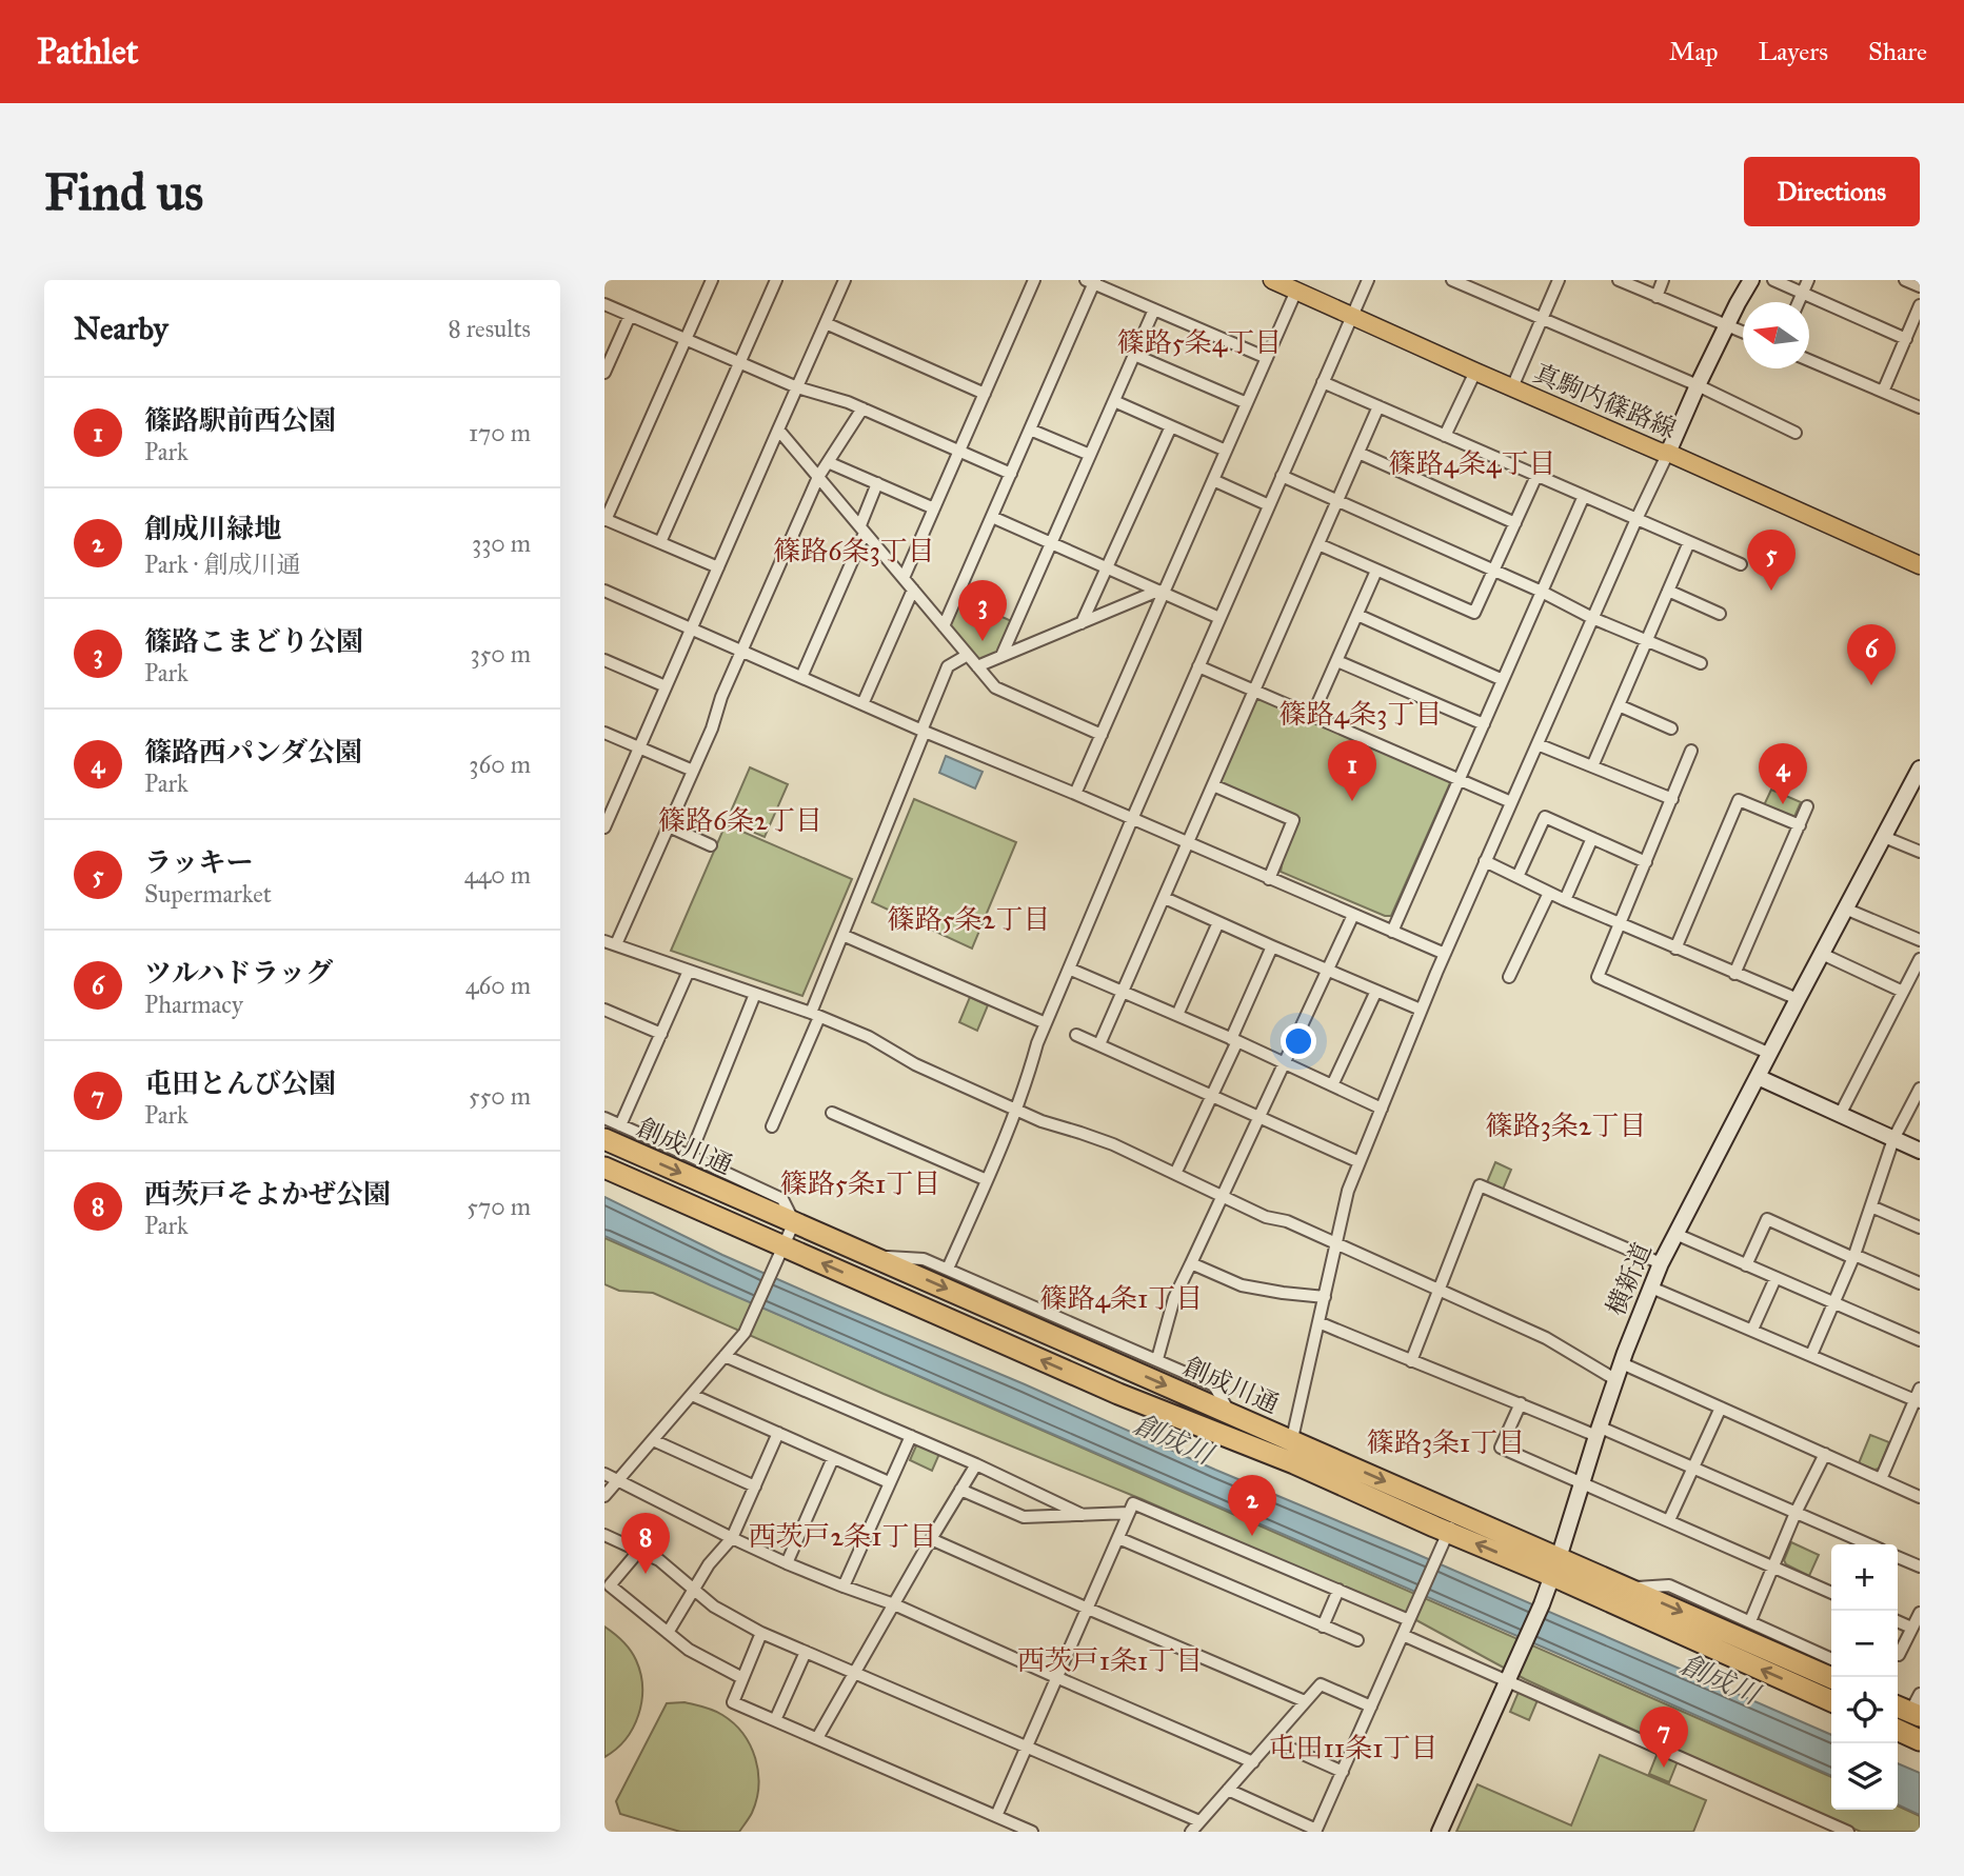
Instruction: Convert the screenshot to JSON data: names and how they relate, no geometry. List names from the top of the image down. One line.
{"streets":{"highway":["創成川通"],"main road":["真駒内篠路線"],"street":["横新道"]},"crossings":[["創成川通","横新道"]],"districts":["篠路5条4丁目","篠路4条4丁目","篠路6条3丁目","篠路4条3丁目","篠路6条2丁目","篠路5条2丁目","篠路3条2丁目","篠路5条1丁目","篠路4条1丁目","篠路3条1丁目","西茨戸2条1丁目","西茨戸1条1丁目","屯田11条1丁目"],"water":["創成川"],"north":"left","page":{"header":"Pathlet","nav":["Map","Layers","Share"],"buttons":"Directions","title":"Find us","heading":["Nearby","8 results"],"list":[{"mark":"1","name":"篠路駅前西公園","note":"Park","value":"170 m"},{"mark":"2","name":"創成川緑地","note":"Park · 創成川通","value":"330 m"},{"mark":"3","name":"篠路こまどり公園","note":"Park","value":"350 m"},{"mark":"4","name":"篠路西パンダ公園","note":"Park","value":"360 m"},{"mark":"5","name":"ラッキー","note":"Supermarket","value":"440 m"},{"mark":"6","name":"ツルハドラッグ","note":"Pharmacy","value":"460 m"},{"mark":"7","name":"屯田とんび公園","note":"Park","value":"550 m"},{"mark":"8","name":"西茨戸そよかぜ公園","note":"Park","value":"570 m"}],"pins":["5","3","6","1","4","2","8","7"],"map_buttons":["+","−"]}}
